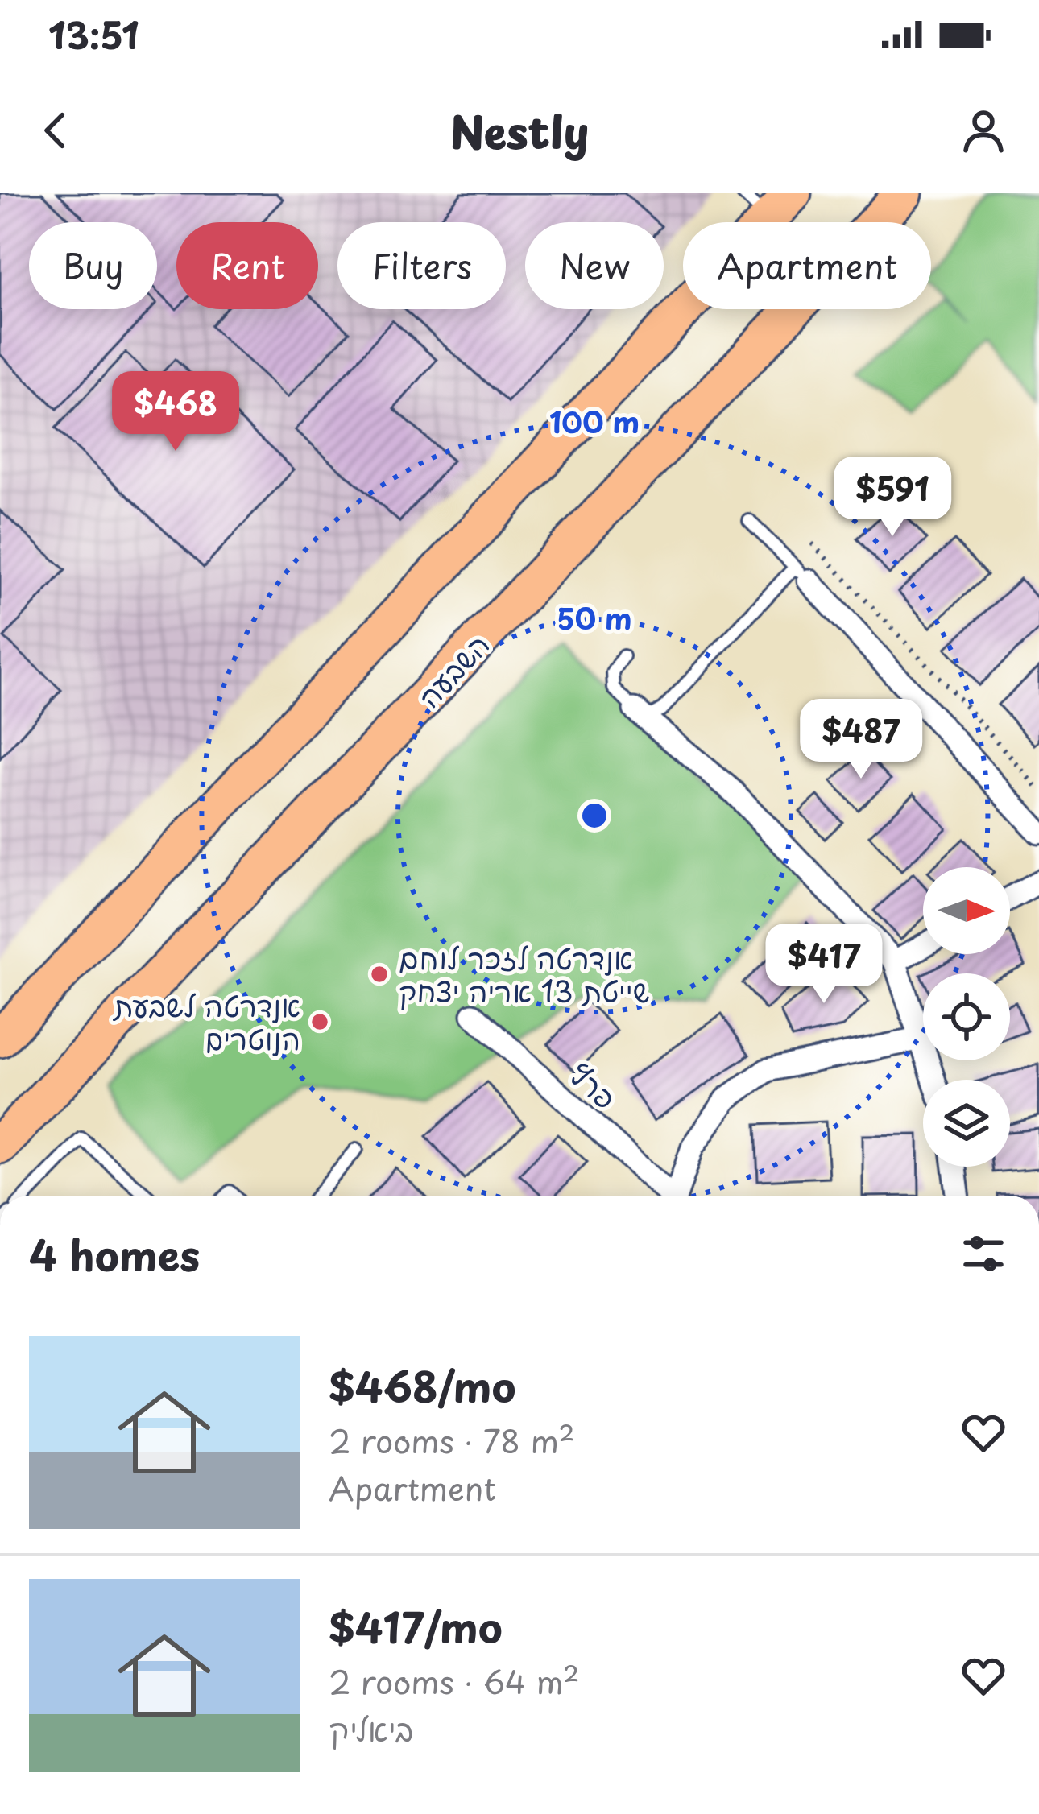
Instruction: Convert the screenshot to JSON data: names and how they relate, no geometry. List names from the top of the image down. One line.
{"streets":{"highway":["השבעה"],"street":["פרץ"]},"places":["אנדרטה לזכר לוחם שייטת 13 אריה יצחק","אנדרטה לשבעת הנוטרים"],"north":"right","page":{"status":"13:51","header":"Nestly","chip":["Buy","Rent","Filters","New","Apartment"],"price":["$468","$591","$487","$417"],"heading":"4 homes","list":[{"name":"$468/mo","note":"2 rooms · 78 m² · Apartment"},{"name":"$417/mo","note":"2 rooms · 64 m² · ביאליק"}]},"rings":["100 m","50 m"]}
